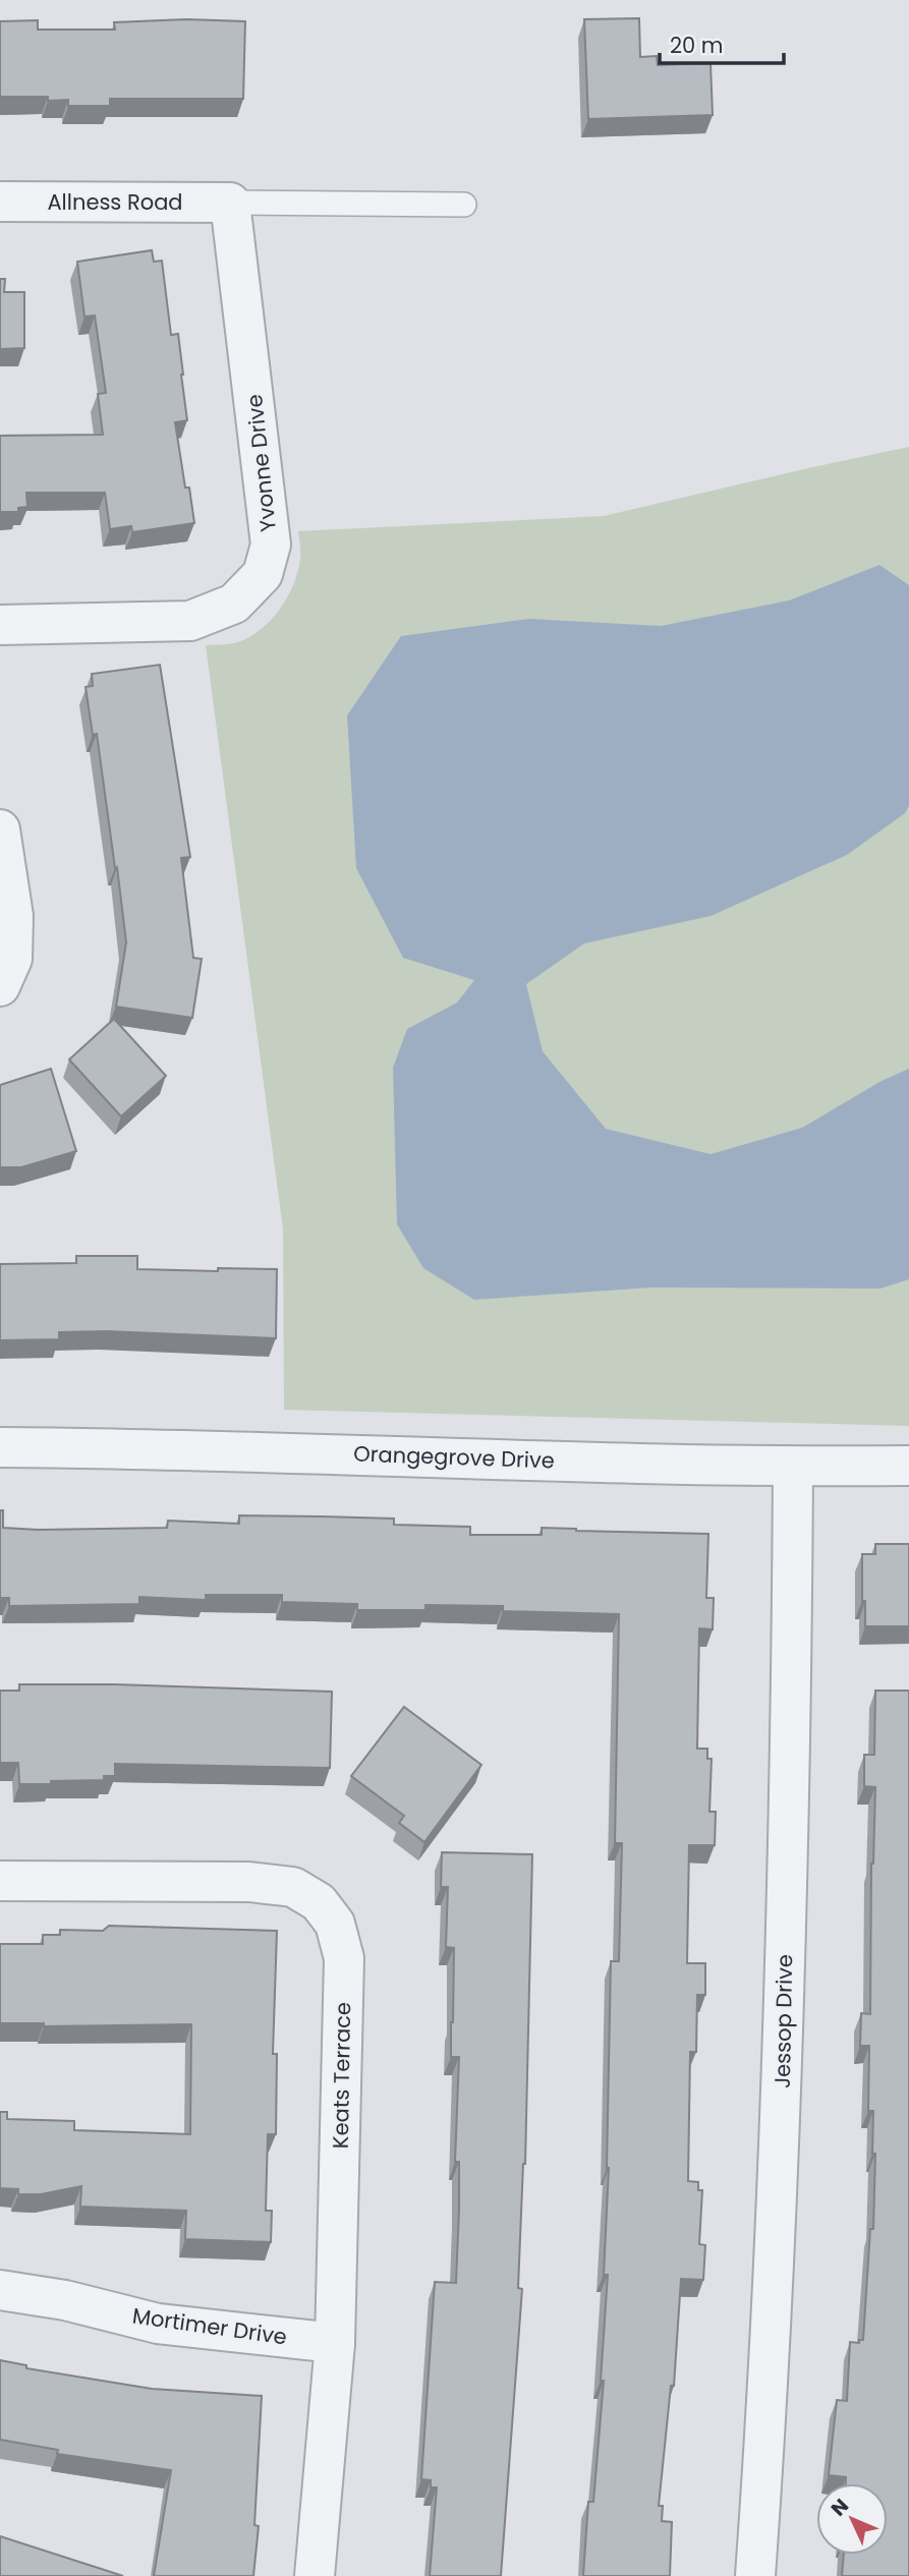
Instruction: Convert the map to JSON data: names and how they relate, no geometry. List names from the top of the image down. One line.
{"streets":{"street":["Allness Road","Yvonne Drive","Orangegrove Drive","Jessop Drive","Keats Terrace","Mortimer Drive"]},"crossings":[["Allness Road","Yvonne Drive"],["Orangegrove Drive","Jessop Drive"],["Keats Terrace","Mortimer Drive"]],"scale_bar":"20 m","north":"top left"}
